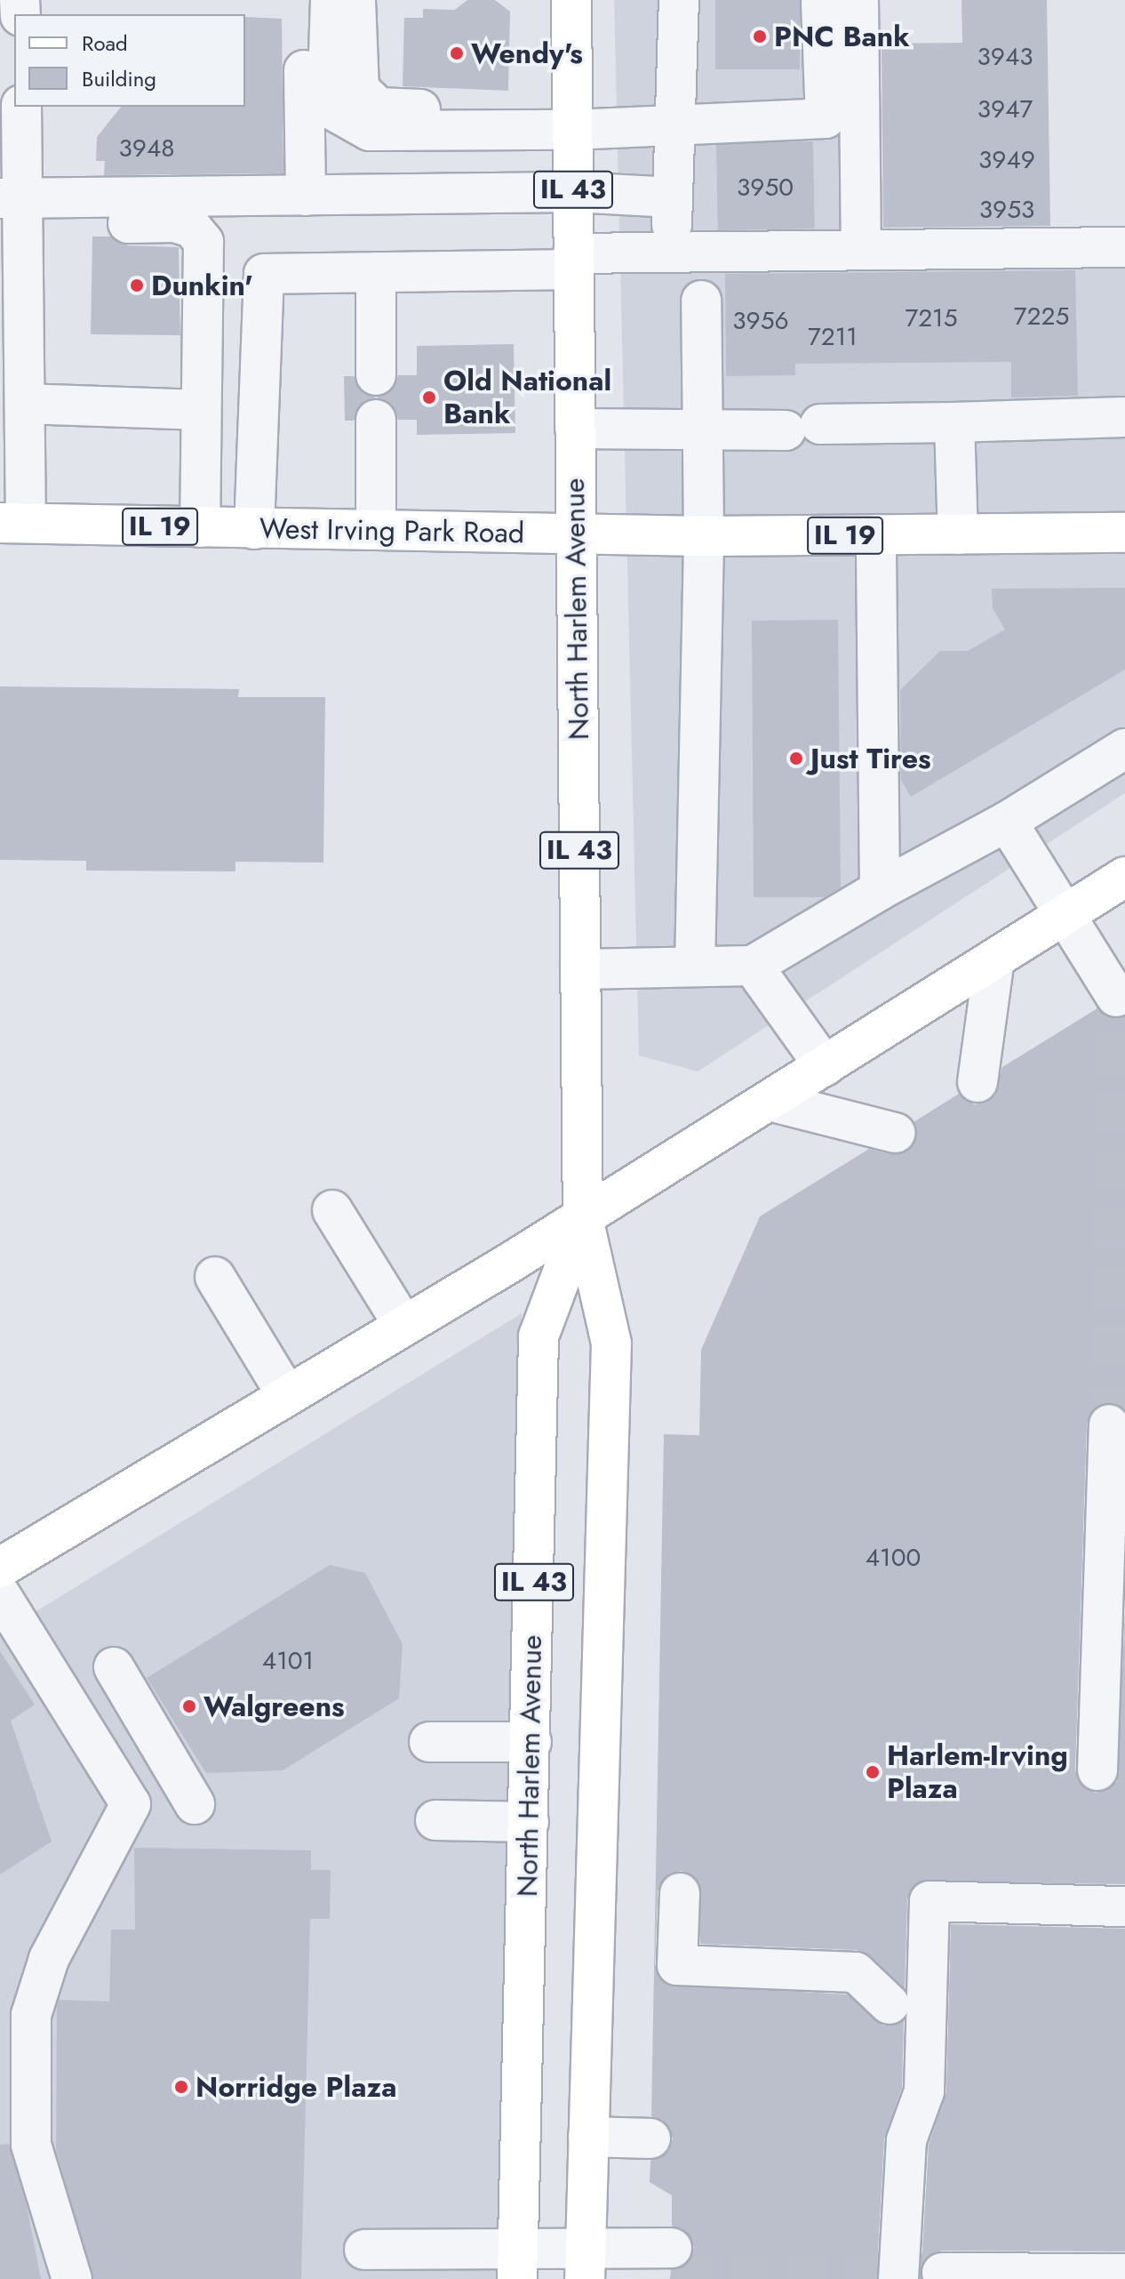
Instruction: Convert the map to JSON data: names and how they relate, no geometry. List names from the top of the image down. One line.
{"streets":{"main road":["IL 43","IL 19","West Irving Park Road","North Harlem Avenue"]},"crossings":[["West Irving Park Road","North Harlem Avenue"]],"places":["PNC Bank","Wendy's","Dunkin'","Old National Bank","Just Tires","Walgreens","Harlem-Irving Plaza","Norridge Plaza"],"house_numbers":["3943","3947","3948","3949","3950","3953","7225","7215","3956","7211","4100","4101"],"legend":["Road","Building"]}
